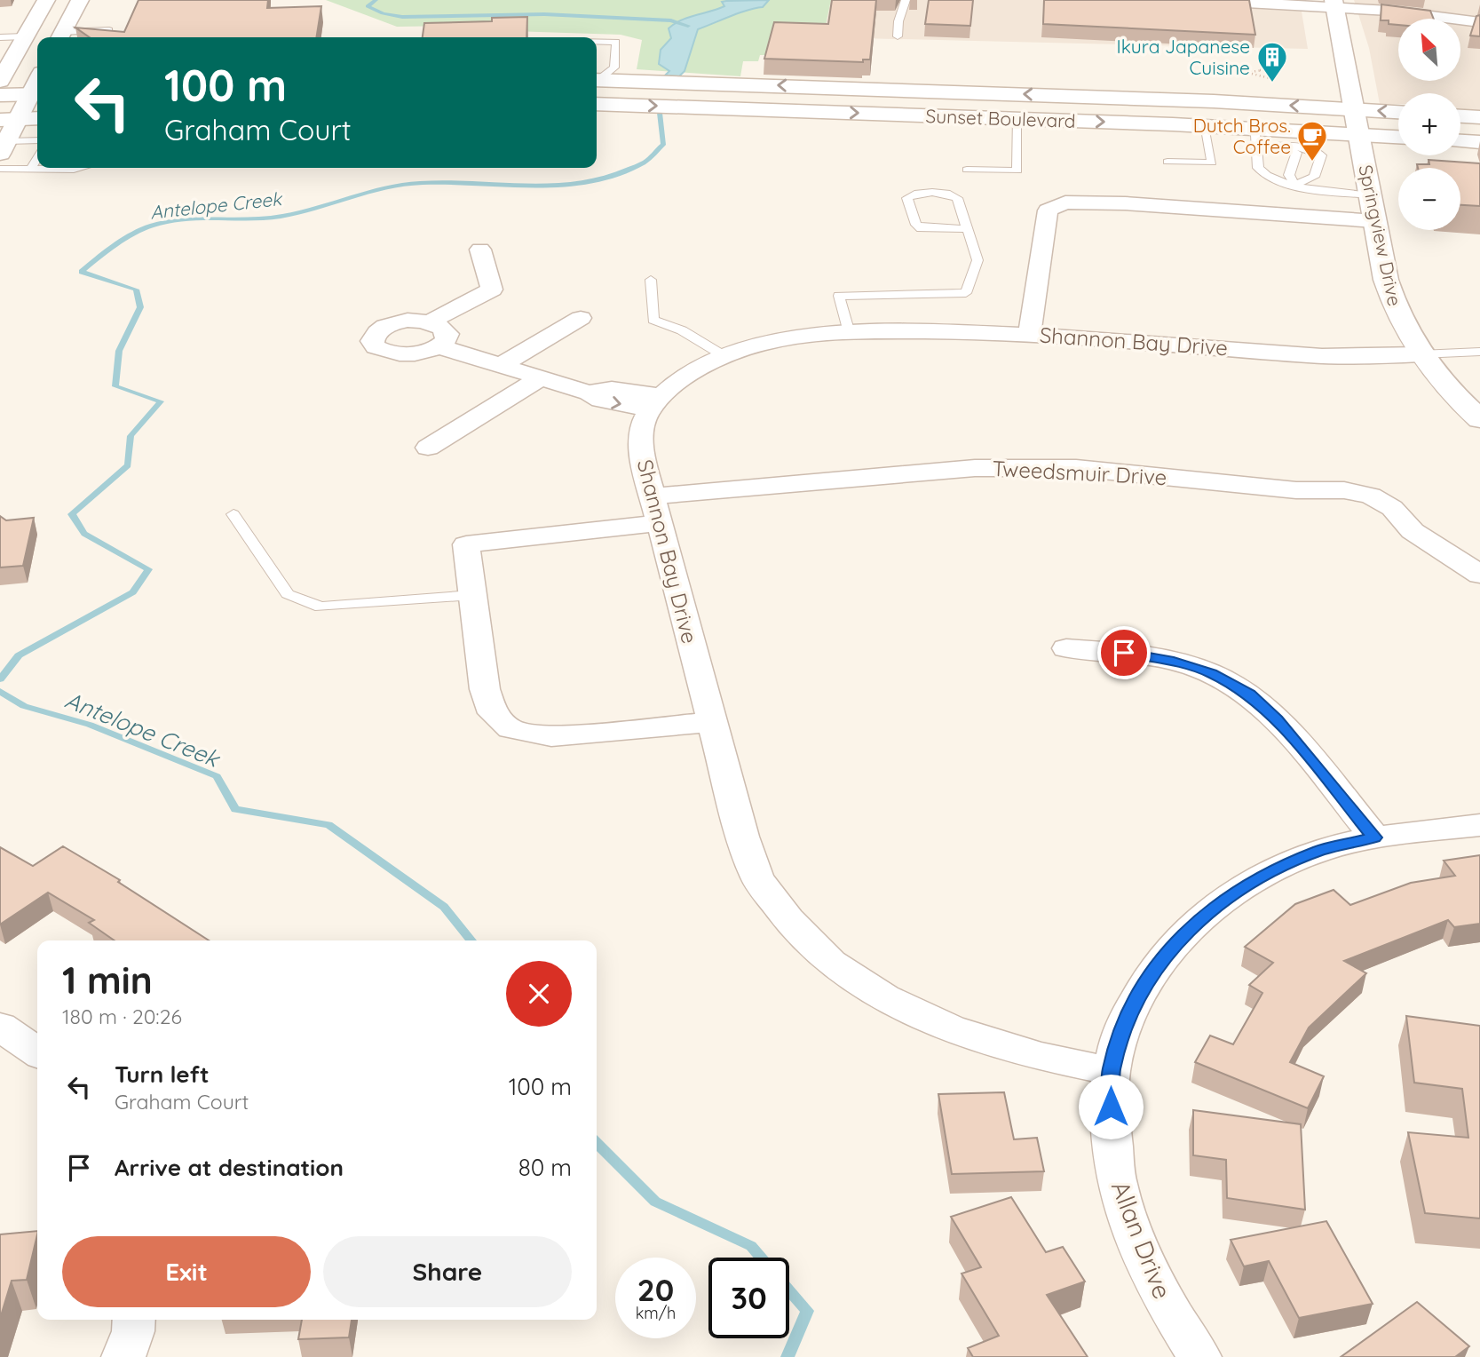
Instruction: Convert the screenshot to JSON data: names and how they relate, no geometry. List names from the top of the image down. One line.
{"streets":{"main road":["Sunset Boulevard","Springview Drive"],"street":["Shannon Bay Drive","Tweedsmuir Drive","Allan Drive"]},"crossings":[["Sunset Boulevard","Springview Drive"],["Springview Drive","Shannon Bay Drive"],["Shannon Bay Drive","Tweedsmuir Drive"],["Shannon Bay Drive","Allan Drive"]],"water":["Antelope Creek"],"places":{"building":["Ikura Japanese Cuisine"],"cafe":["Dutch Bros. Coffee"]},"north":"top left","page":{"map_buttons":["+","−"],"turn":["100 m","Graham Court"],"heading":["1 min","180 m · 20:26"],"list":[{"name":"Turn left","note":"Graham Court","value":"100 m"},{"name":"Arrive at destination","value":"80 m"}],"buttons":["Exit","Share"],"speed":"20 km/h","limit":"30"}}
